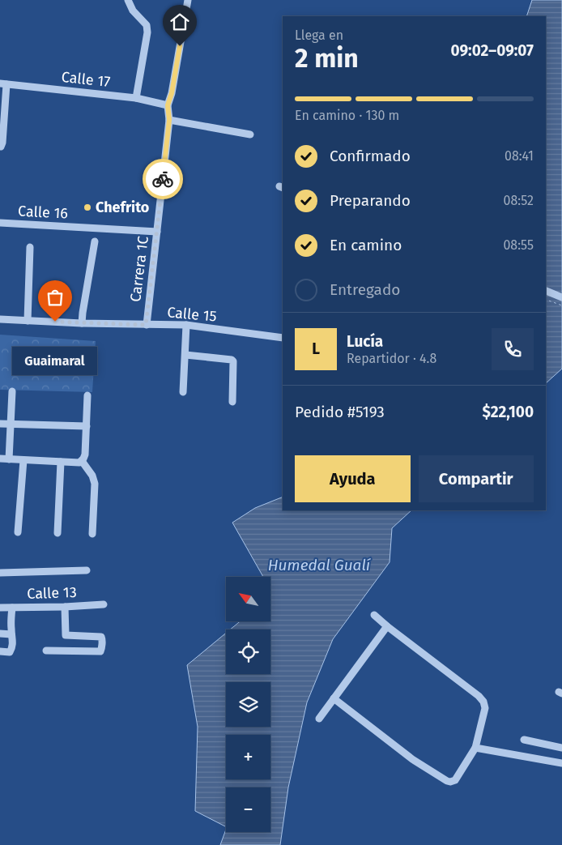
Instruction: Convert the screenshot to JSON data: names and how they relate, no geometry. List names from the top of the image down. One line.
{"streets":{"street":["Calle 17","Calle 16","Carrera 1C","Calle 15","Calle 13"]},"crossings":[["Calle 17","Carrera 1C"],["Calle 16","Carrera 1C"],["Carrera 1C","Calle 15"]],"water":["Humedal Gualí"],"places":["Chefrito","Guaimaral"],"north":"top left","page":{"heading":["2 min","Llega en","09:02–09:07"],"panel":["Lucía","Repartidor · 4.8","Pedido #5193","$22,100"],"bar":"En camino · 130 m","list":[["Confirmado","08:41"],["Preparando","08:52"],["En camino","08:55"],"Entregado"],"round":"L","bubble":"Guaimaral","buttons":["Ayuda","Compartir"],"map_buttons":["+","−"]}}
